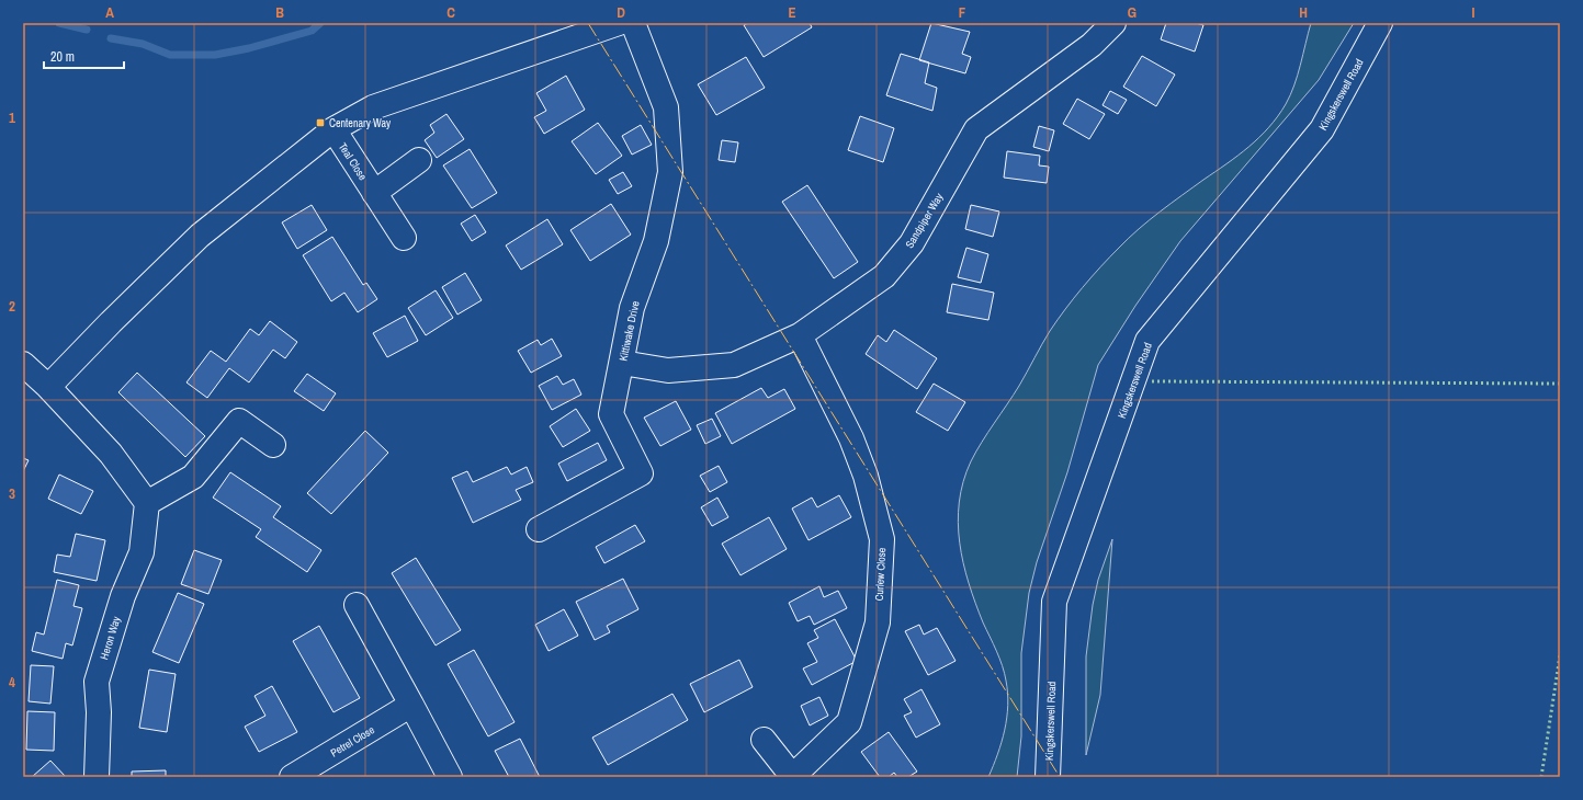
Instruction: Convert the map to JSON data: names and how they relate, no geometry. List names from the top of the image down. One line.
{"streets":{"street":["Kingskerswell Road","Teal Close","Sandpiper Way","Kittiwake Drive","Curlew Close","Heron Way","Petrel Close"]},"crossings":[["Sandpiper Way","Kittiwake Drive"],["Sandpiper Way","Curlew Close"]],"places":{"transit":["Centenary Way"]},"scale_bar":"20 m","grid":{"columns":["A","B","C","D","E","F","G","H","I"],"rows":["1","2","3","4"]}}
